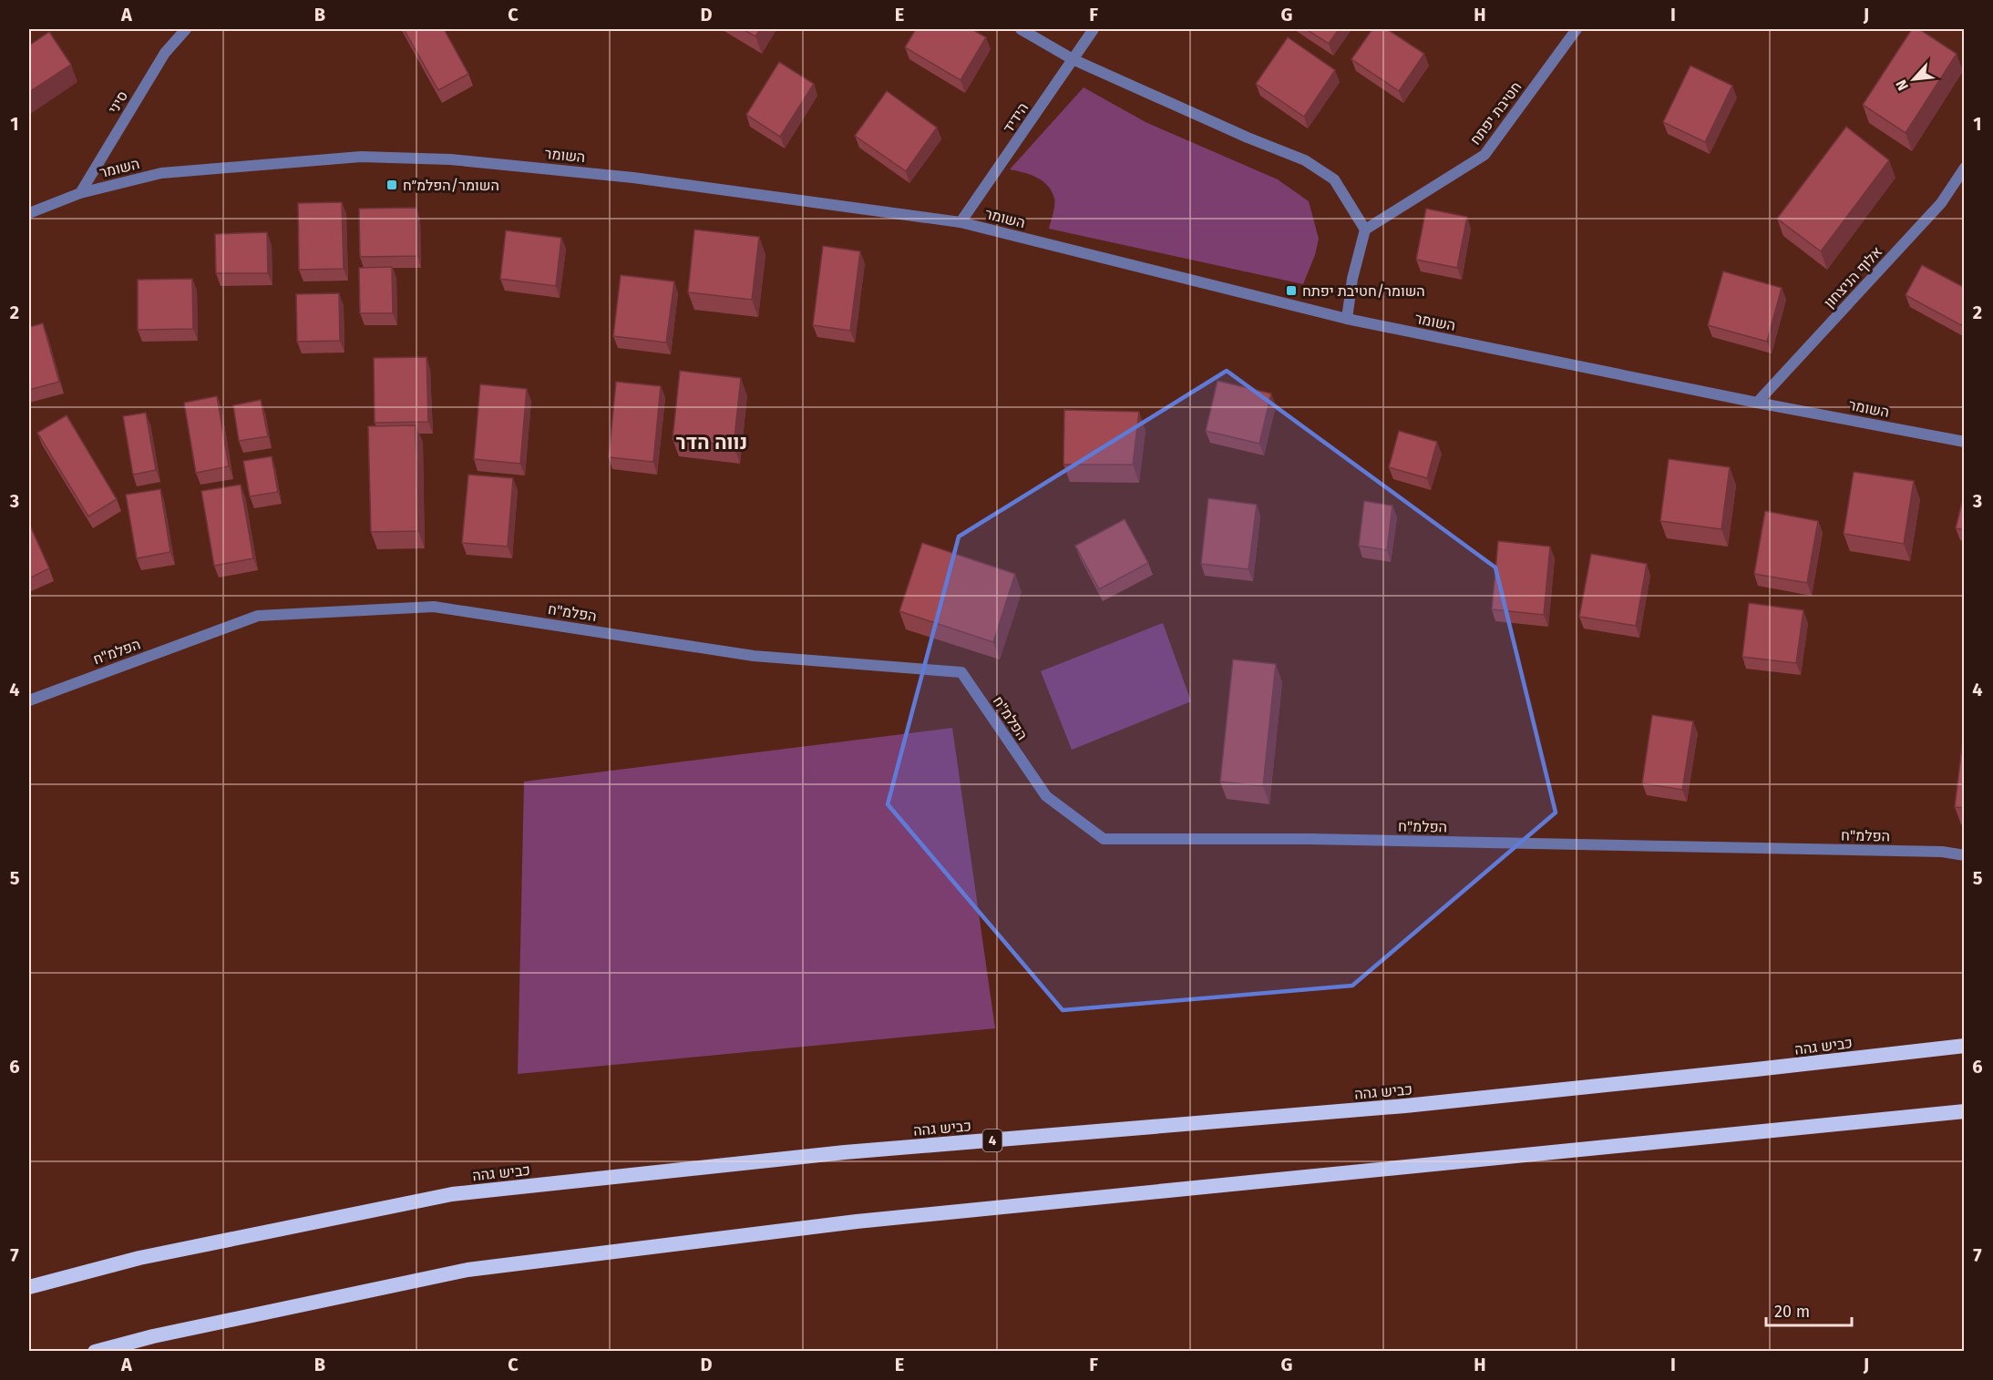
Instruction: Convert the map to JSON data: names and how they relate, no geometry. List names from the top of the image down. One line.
{"streets":{"highway":["כביש גהה","4"],"street":["סיני","חטיבת יפתח","הידיד","השומר","אלוף הניצחון","הפלמ\"ח"]},"crossings":[["סיני","השומר"],["הידיד","השומר"],["השומר","אלוף הניצחון"]],"districts":["נווה הדר"],"places":{"transit":["השומר/הפלמ״ח","השומר/חטיבת יפתח"]},"scale_bar":"20 m","north":"bottom left","grid":{"columns":["A","B","C","D","E","F","G","H","I","J"],"rows":["1","2","3","4","5","6","7"]}}
